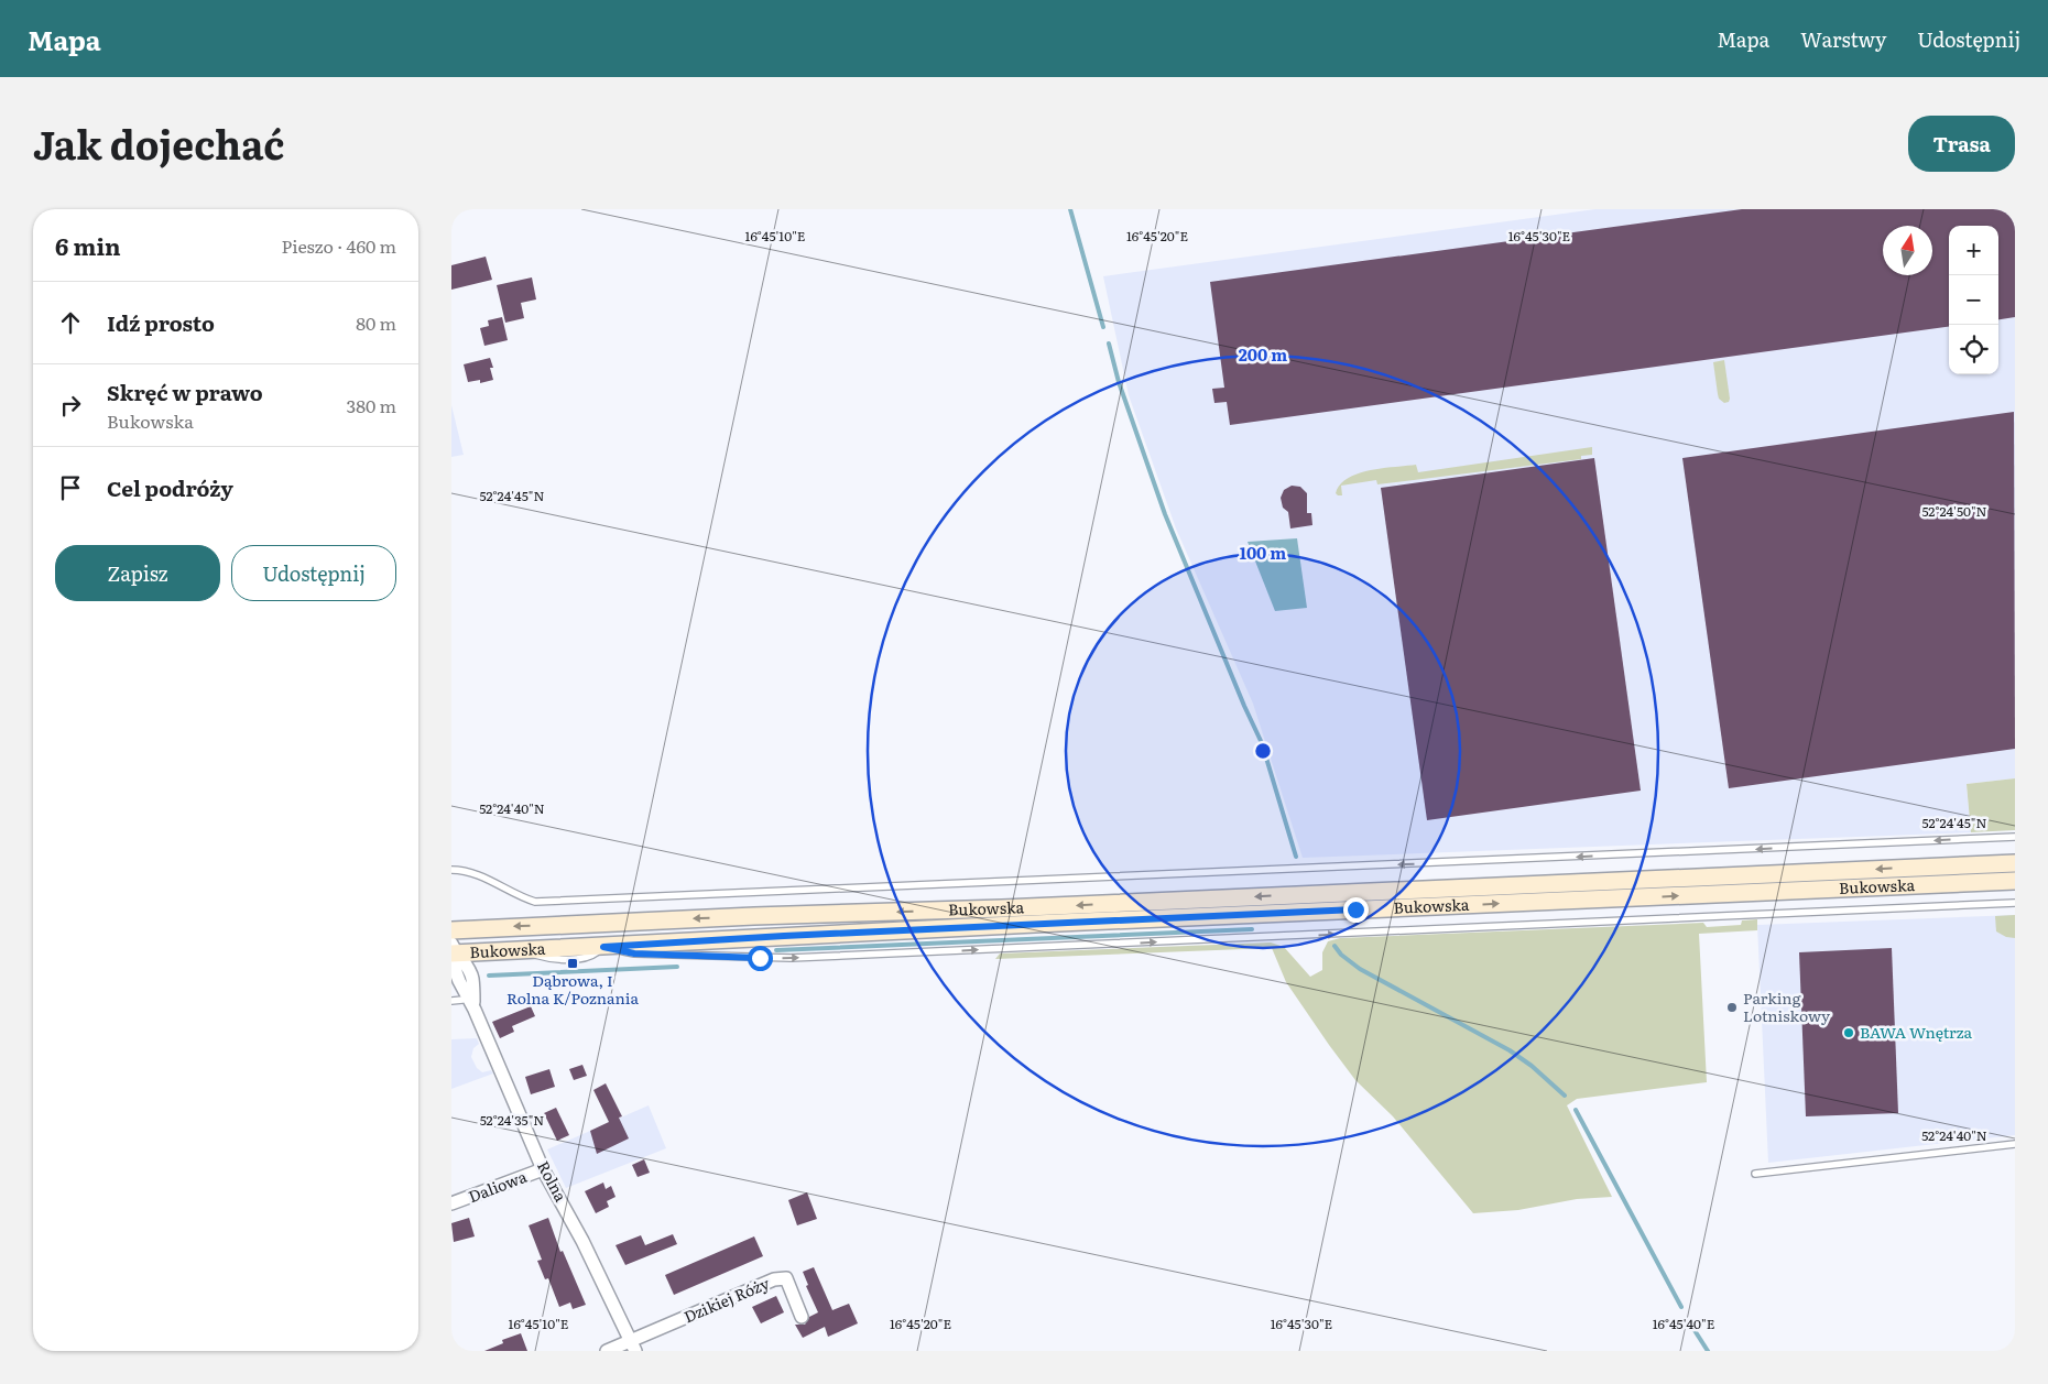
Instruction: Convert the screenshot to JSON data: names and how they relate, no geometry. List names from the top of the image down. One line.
{"streets":{"main road":["Bukowska"],"street":["Rolna","Daliowa","Dzikiej Róży"]},"crossings":[["Bukowska","Rolna"],["Rolna","Daliowa"],["Rolna","Dzikiej Róży"]],"places":{"transit":["Dąbrowa, I Rolna K/Poznania"],"other":["Parking Lotniskowy","BAWA Wnętrza"]},"north":"top","page":{"header":"Mapa","nav":["Mapa","Warstwy","Udostępnij"],"title":"Jak dojechać","buttons":["Trasa",["Zapisz","Udostępnij"]],"heading":["6 min","Pieszo · 460 m"],"map_buttons":["+","−"],"list":[["Idź prosto","80 m"],["Skręć w prawo","Bukowska","380 m"],"Cel podróży"]},"coordinates":["16°45'10\"E","16°45'20\"E","16°45'30\"E","52°24'45\"N","52°24'50\"N","52°24'40\"N","52°24'35\"N","16°45'40\"E"],"rings":["200 m","100 m"]}
